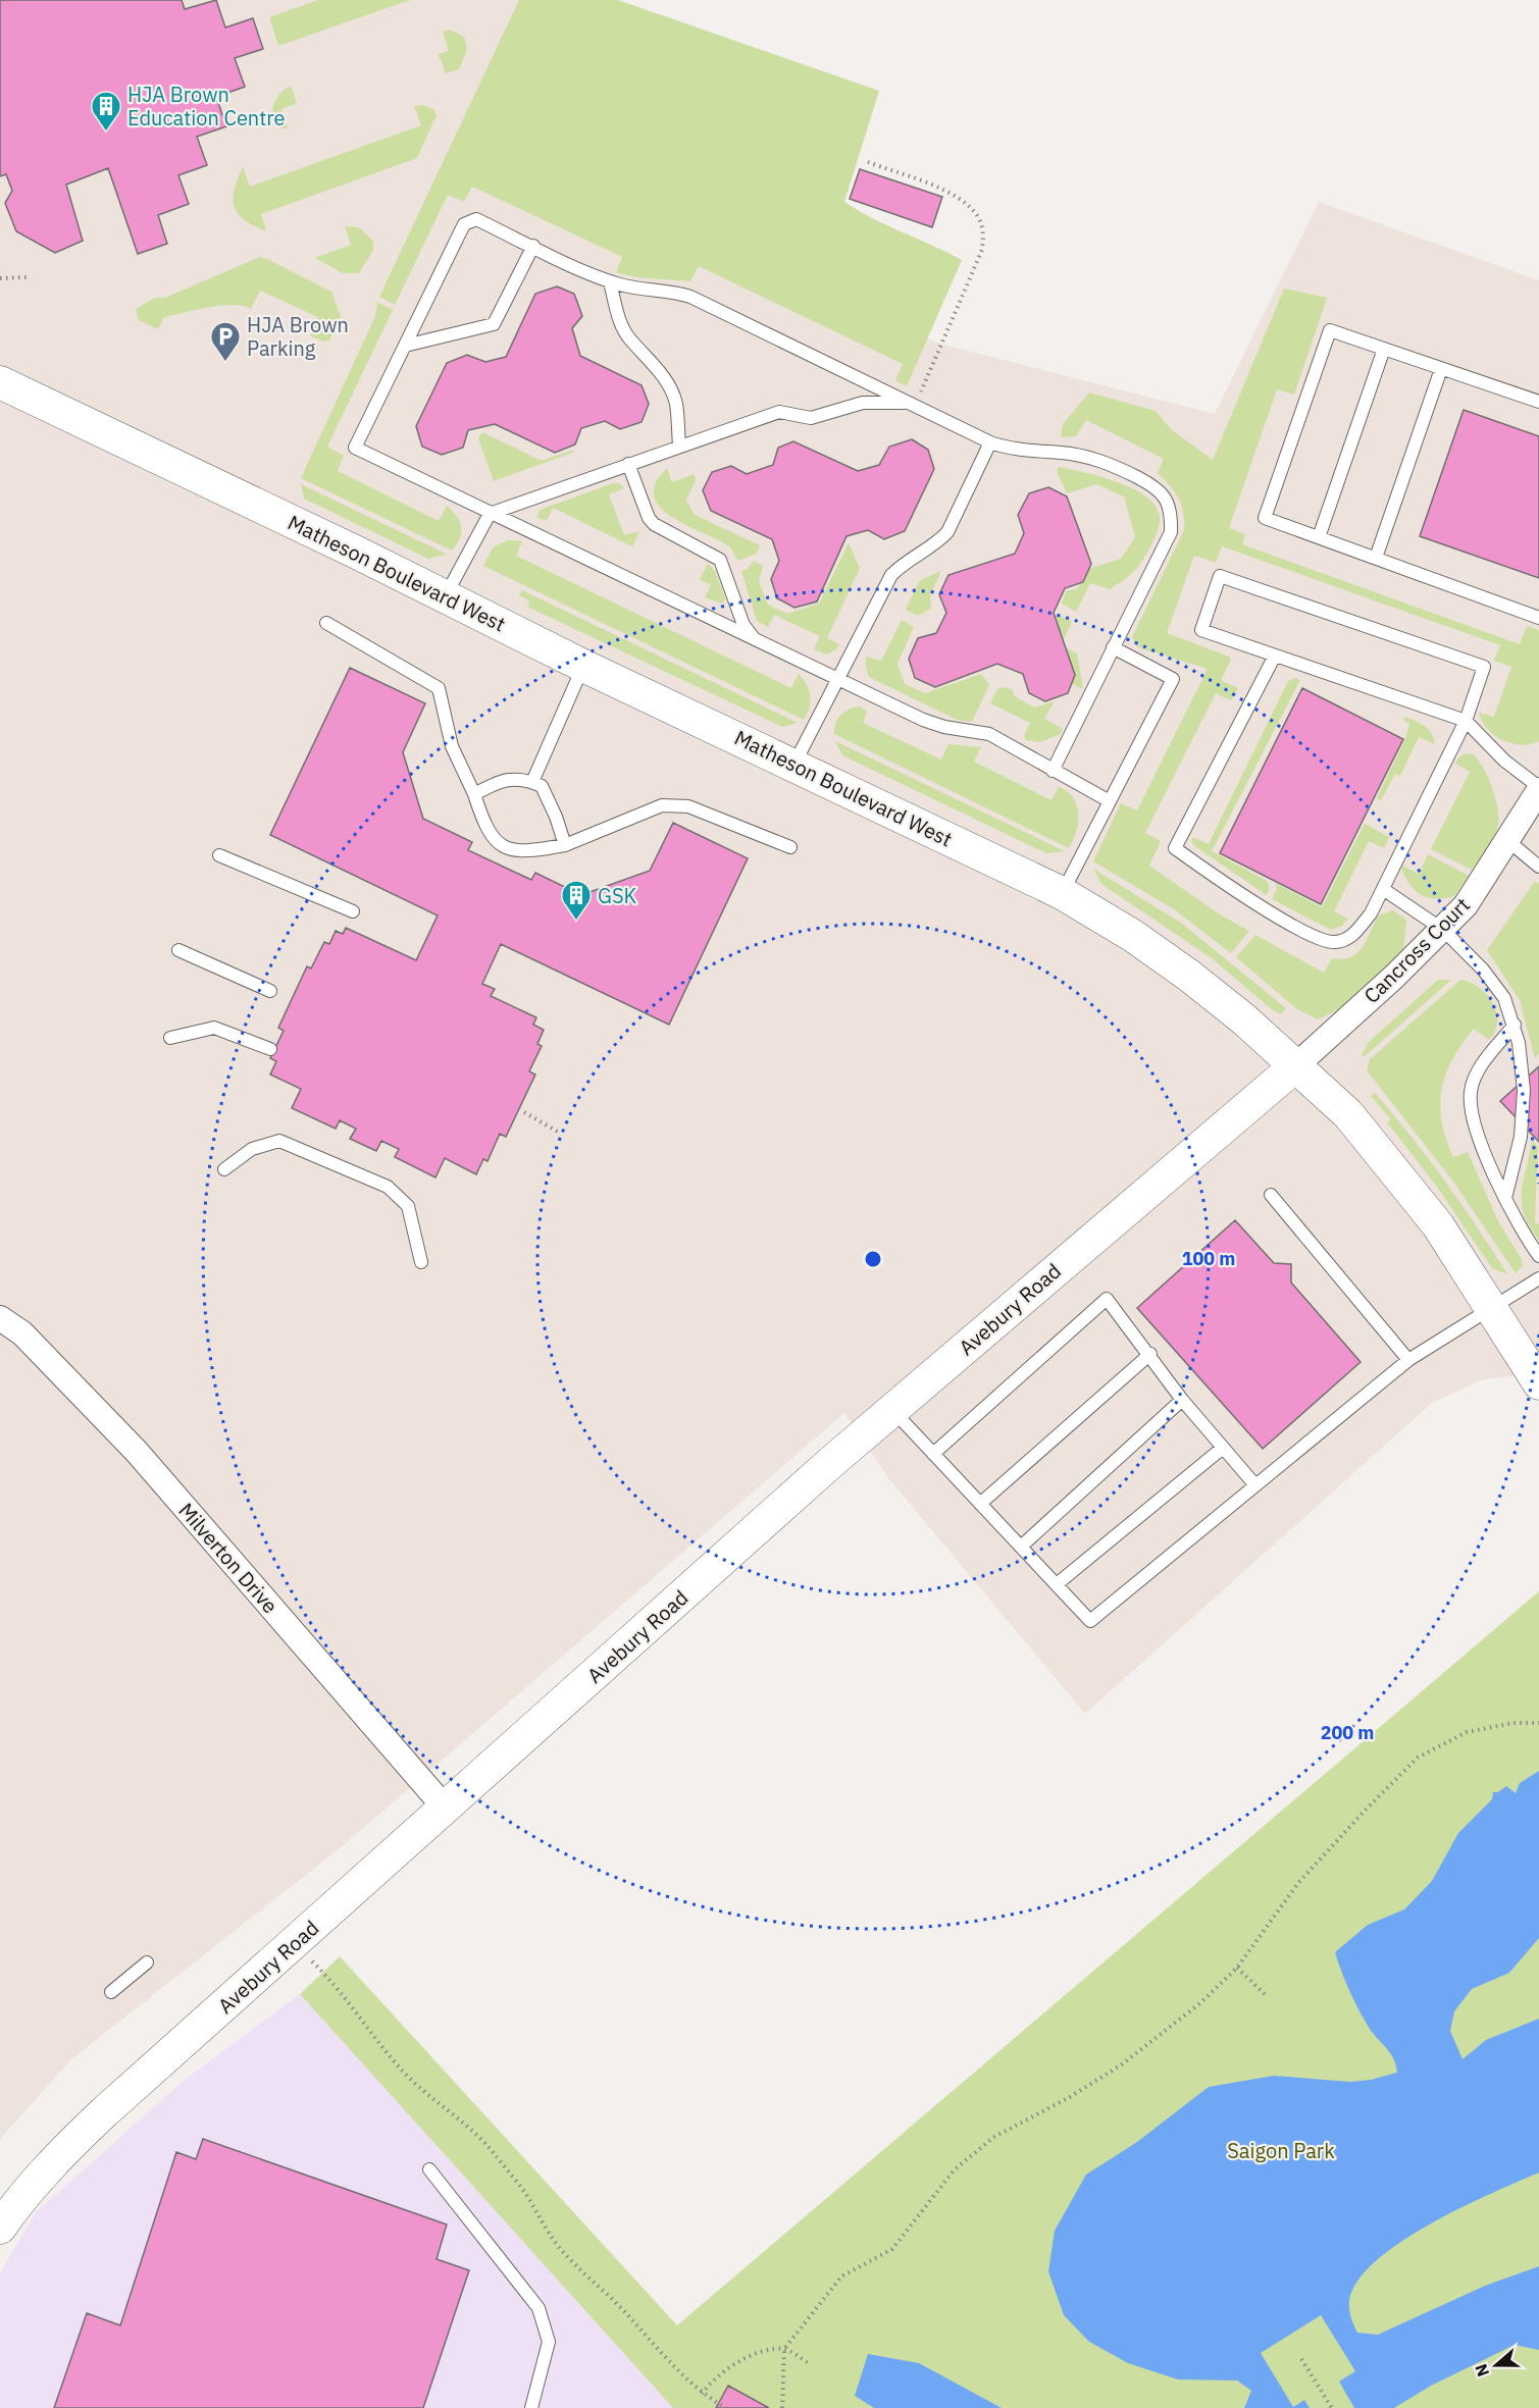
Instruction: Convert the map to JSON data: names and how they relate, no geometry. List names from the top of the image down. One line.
{"streets":{"street":["Matheson Boulevard West","Cancross Court","Avebury Road","Milverton Drive"]},"crossings":[["Matheson Boulevard West","Cancross Court"],["Matheson Boulevard West","Avebury Road"],["Cancross Court","Avebury Road"],["Avebury Road","Milverton Drive"]],"parks":["Saigon Park"],"places":{"building":["HJA Brown Education Centre","GSK"],"parking":["HJA Brown Parking"]},"north":"left","rings":["100 m","200 m"]}
